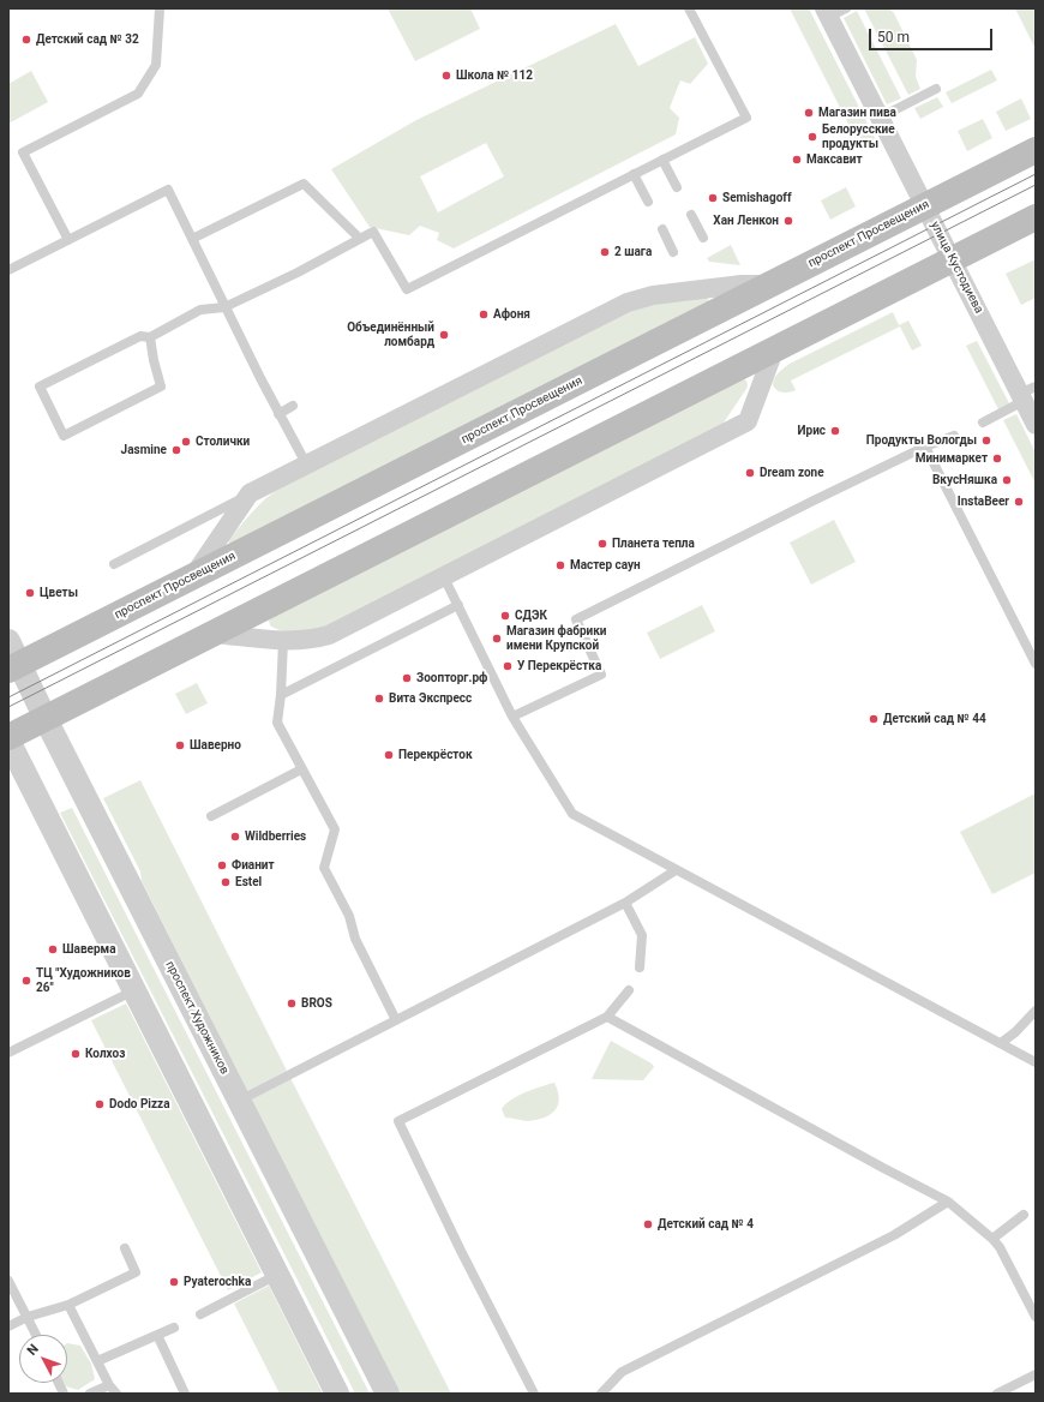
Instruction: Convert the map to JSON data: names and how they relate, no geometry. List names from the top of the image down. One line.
{"streets":{"main road":["проспект Просвещения"],"street":["улица Кустодиева","проспект Художников"]},"crossings":[["проспект Просвещения","улица Кустодиева"],["проспект Просвещения","проспект Художников"]],"places":["Детский сад № 32","Школа № 112","Магазин пива","Белорусские продукты","Максавит","Semishagoff","Хан Ленкон","2 шага","Афоня","Объединённый ломбард","Ирис","Продукты Вологды","Столички","Jasmine","Минимаркет","Dream zone","ВкусНяшка","InstaBeer","Планета тепла","Мастер саун","Цветы","СДЭК","Магазин фабрики имени Крупской","У Перекрёстка","Зоопторг.рф","Вита Экспресс","Детский сад № 44","Шаверно","Перекрёсток","Wildberries","Фианит","Estel","Шаверма","ТЦ \"Художников 26\"","BROS","Колхоз","Dodo Pizza","Детский сад № 4","Pyaterochka"],"scale_bar":"50 m","north":"top left"}
